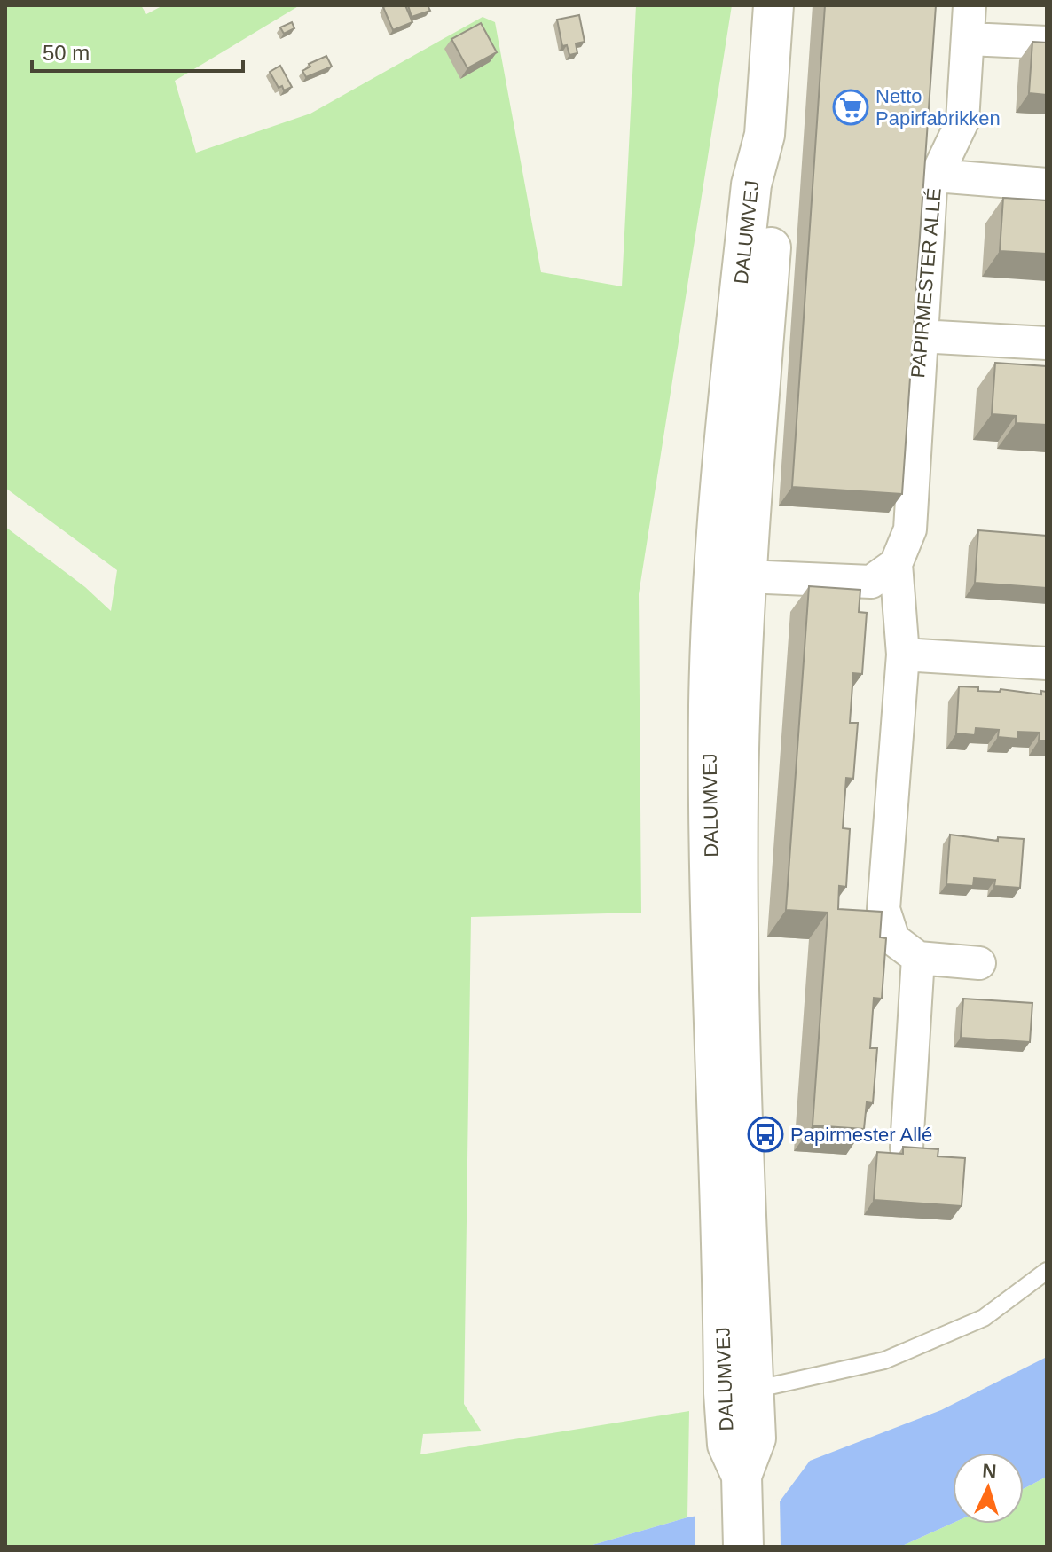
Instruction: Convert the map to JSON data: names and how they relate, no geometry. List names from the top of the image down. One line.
{"streets":{"street":["DALUMVEJ","PAPIRMESTER ALLÉ"]},"places":{"supermarket":["Netto Papirfabrikken"],"bus stop":["Papirmester Allé"]},"scale_bar":"50 m","north":"top"}
